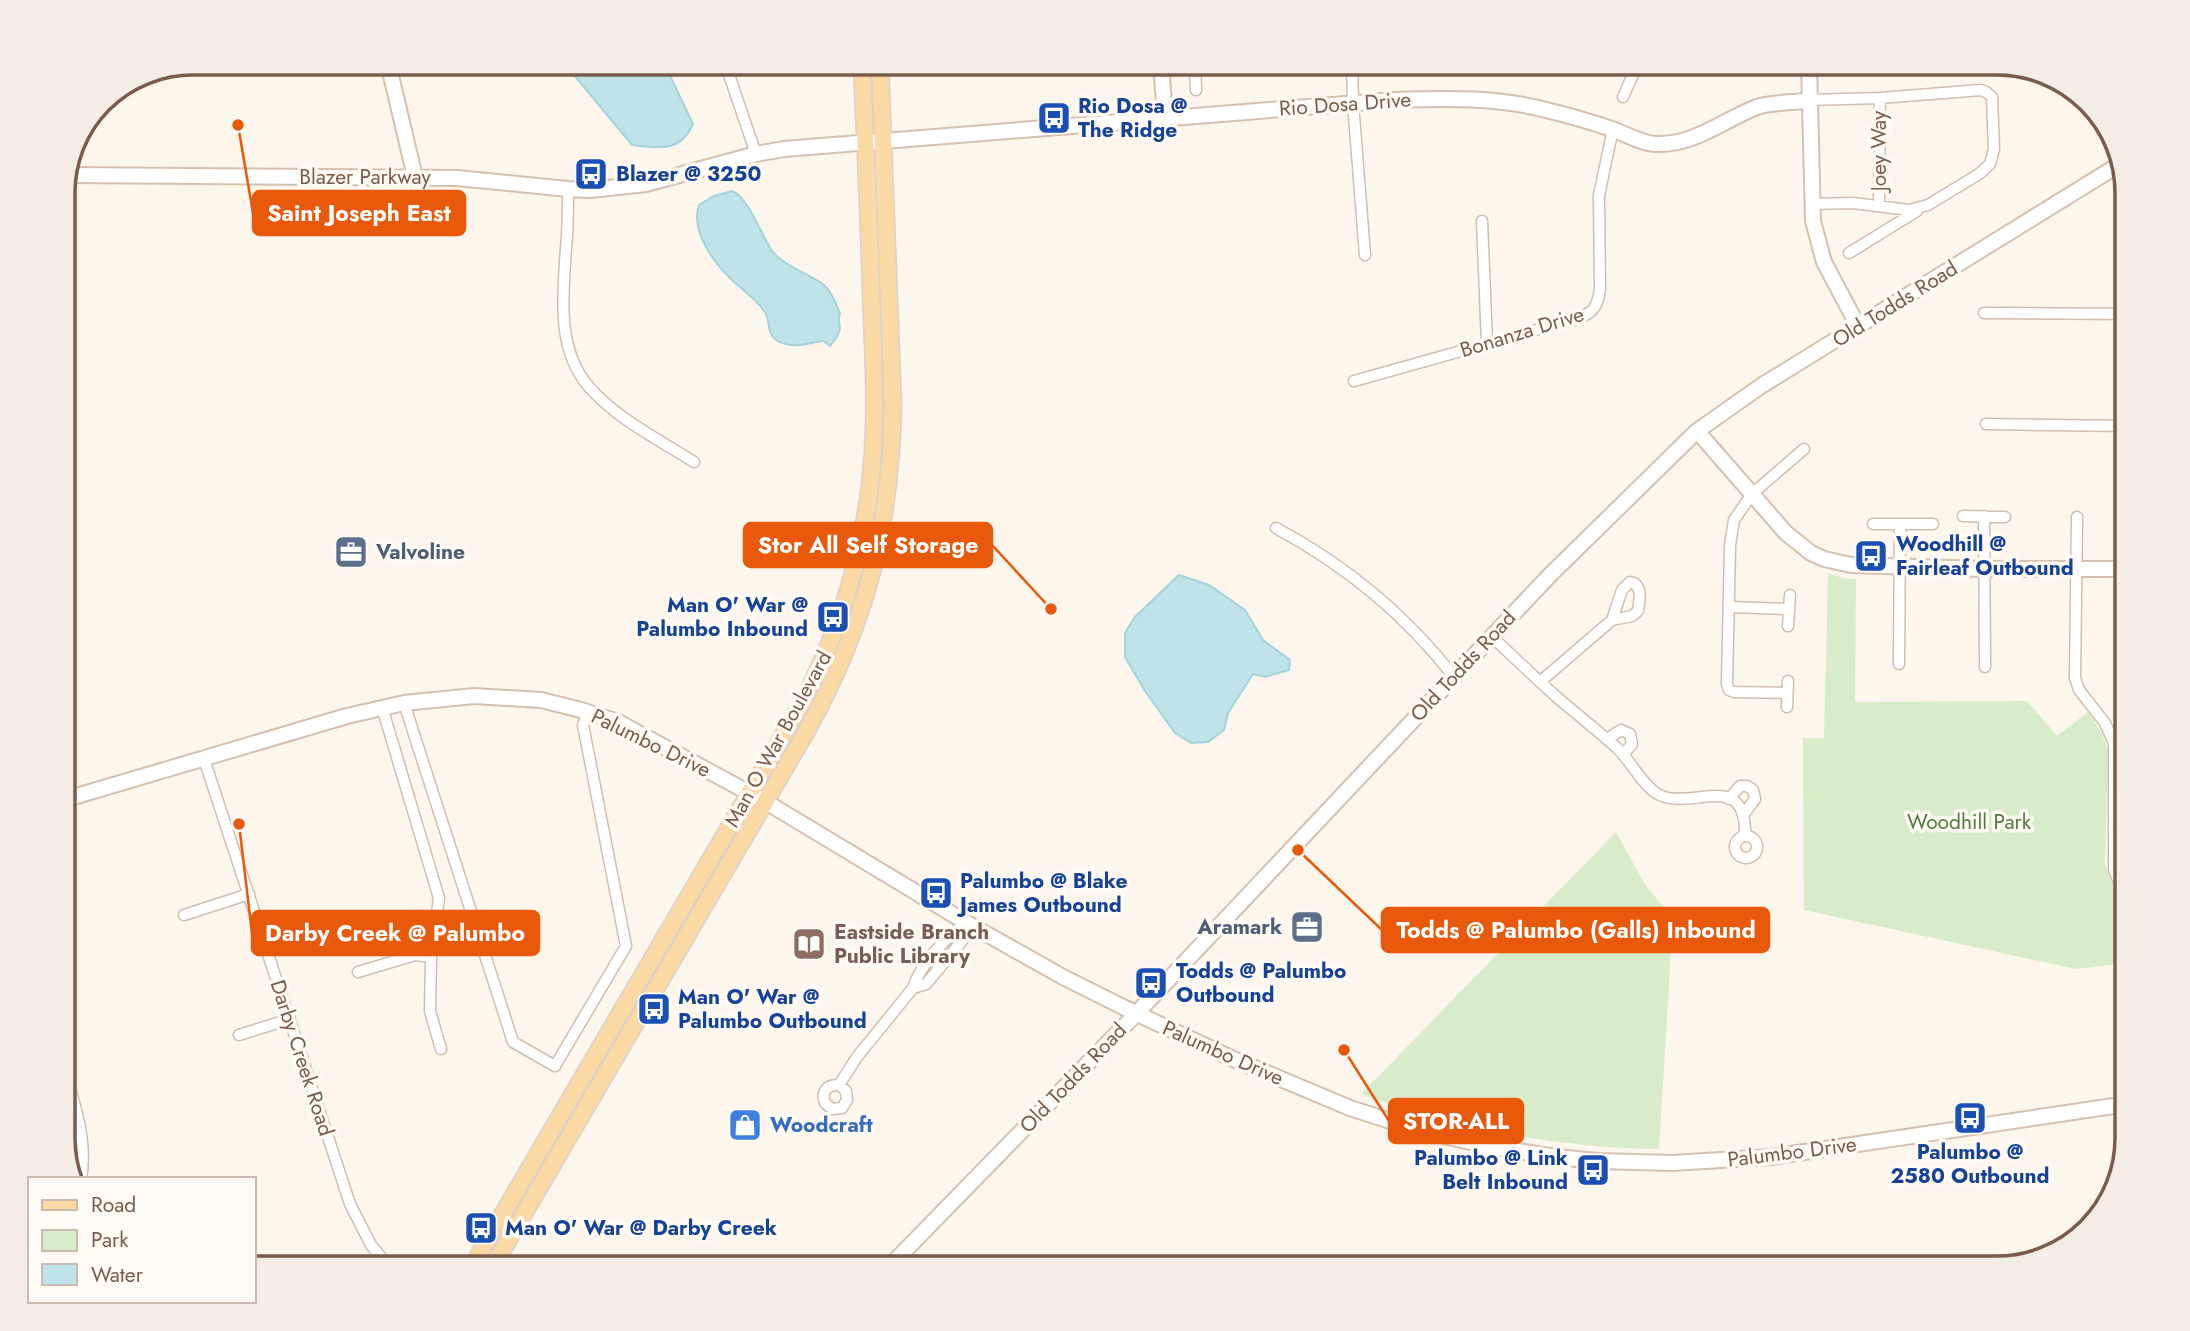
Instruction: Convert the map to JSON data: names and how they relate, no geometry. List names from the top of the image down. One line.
{"streets":{"main road":["Man O War Boulevard"],"street":["Rio Dosa Drive","Joey Way","Blazer Parkway","Old Todds Road","Bonanza Drive","Palumbo Drive","Darby Creek Road"]},"crossings":[["Rio Dosa Drive","Blazer Parkway"],["Rio Dosa Drive","Bonanza Drive"],["Rio Dosa Drive","Man O War Boulevard"],["Blazer Parkway","Man O War Boulevard"],["Old Todds Road","Palumbo Drive"],["Man O War Boulevard","Palumbo Drive"],["Palumbo Drive","Darby Creek Road"]],"parks":["Woodhill Park"],"places":{"bus stop":["Rio Dosa @ The Ridge","Blazer @ 3250","Woodhill @ Fairleaf Outbound","Man O' War @ Palumbo Inbound","Palumbo @ Blake James Outbound","Todds @ Palumbo Outbound","Man O' War @ Palumbo Outbound","Palumbo @ 2580 Outbound","Palumbo @ Link Belt Inbound","Man O' War @ Darby Creek"],"other":["Saint Joseph East","Stor All Self Storage","Darby Creek @ Palumbo","Todds @ Palumbo (Galls) Inbound","STOR-ALL"],"office":["Valvoline","Aramark"],"library":["Eastside Branch Public Library"],"shop":["Woodcraft"]},"legend":["Road","Park","Water"]}
